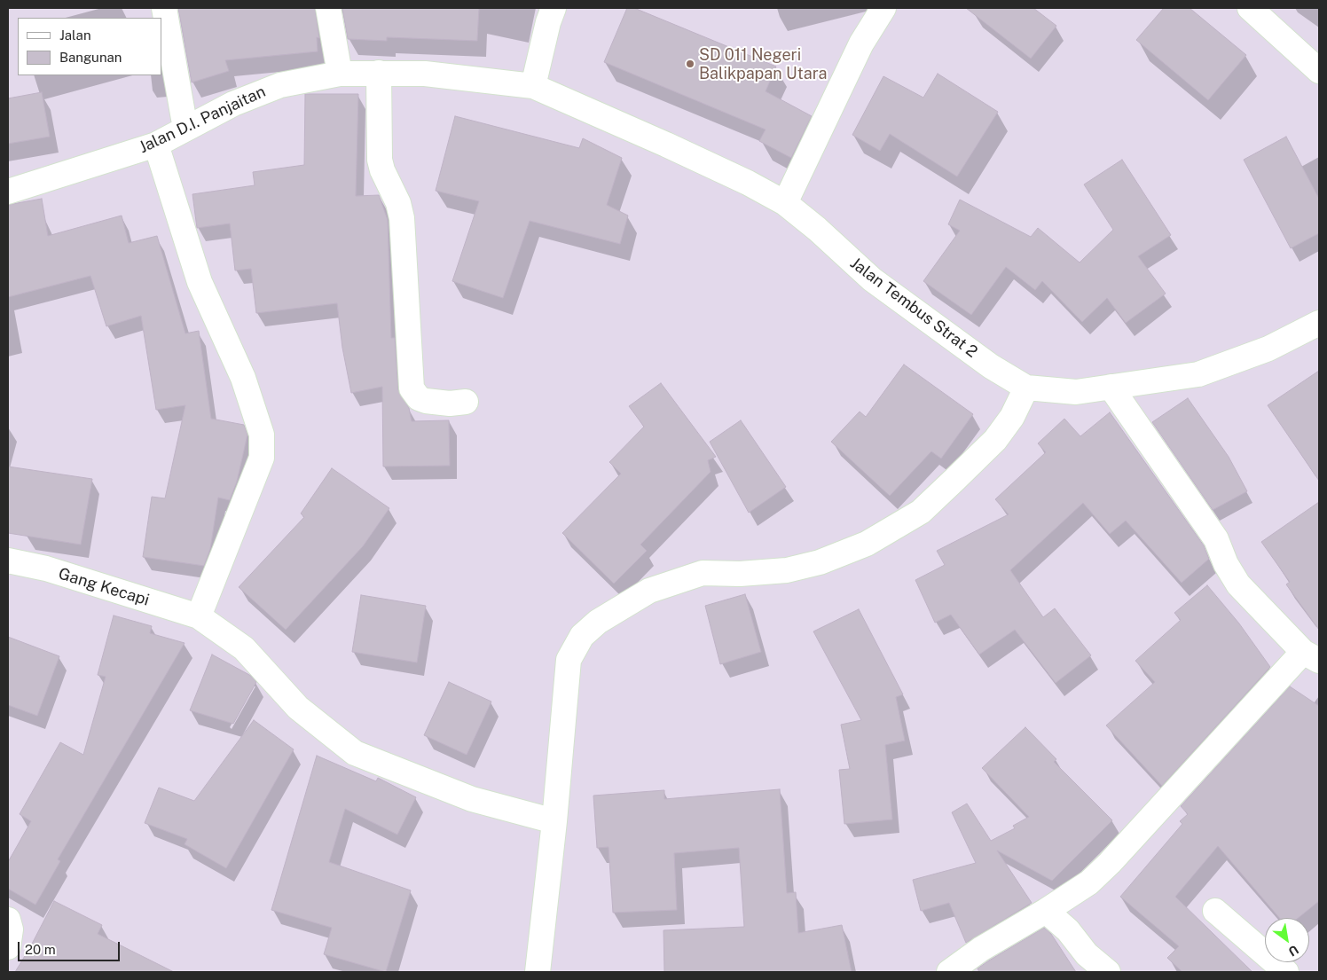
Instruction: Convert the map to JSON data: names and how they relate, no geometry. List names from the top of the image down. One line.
{"streets":{"street":["Jalan D.I. Panjaitan","Jalan Tembus Strat 2","Gang Kecapi"]},"crossings":[["Jalan D.I. Panjaitan","Jalan Tembus Strat 2"]],"places":["SD 011 Negeri Balikpapan Utara"],"legend":["Jalan","Bangunan"],"scale_bar":"20 m","north":"bottom right"}
